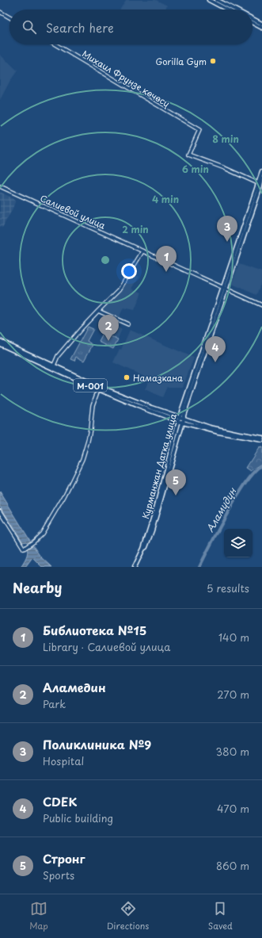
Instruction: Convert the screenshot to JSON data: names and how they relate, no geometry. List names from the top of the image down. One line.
{"streets":{"main road":["Михаил Фрунзе көчөсү","Салиевой улица","М-001","Курманжан Датка улица"]},"crossings":[["Михаил Фрунзе көчөсү","Курманжан Датка улица"],["Салиевой улица","Курманжан Датка улица"],["М-001","Курманжан Датка улица"]],"water":["Аламүдүн"],"places":["Gorilla Gym","Намазкана"],"page":{"search":"Search here","pins":["3","1","2","4","5"],"heading":["Nearby","5 results"],"list":[{"mark":"1","name":"Библиотека №15","note":"Library · Салиевой улица","value":"140 m"},{"mark":"2","name":"Аламедин","note":"Park","value":"270 m"},{"mark":"3","name":"Поликлиника №9","note":"Hospital","value":"380 m"},{"mark":"4","name":"CDEK","note":"Public building","value":"470 m"},{"mark":"5","name":"Стронг","note":"Sports","value":"860 m"}],"nav":["Map","Directions","Saved"]},"rings":["8 min","6 min","4 min","2 min"]}
